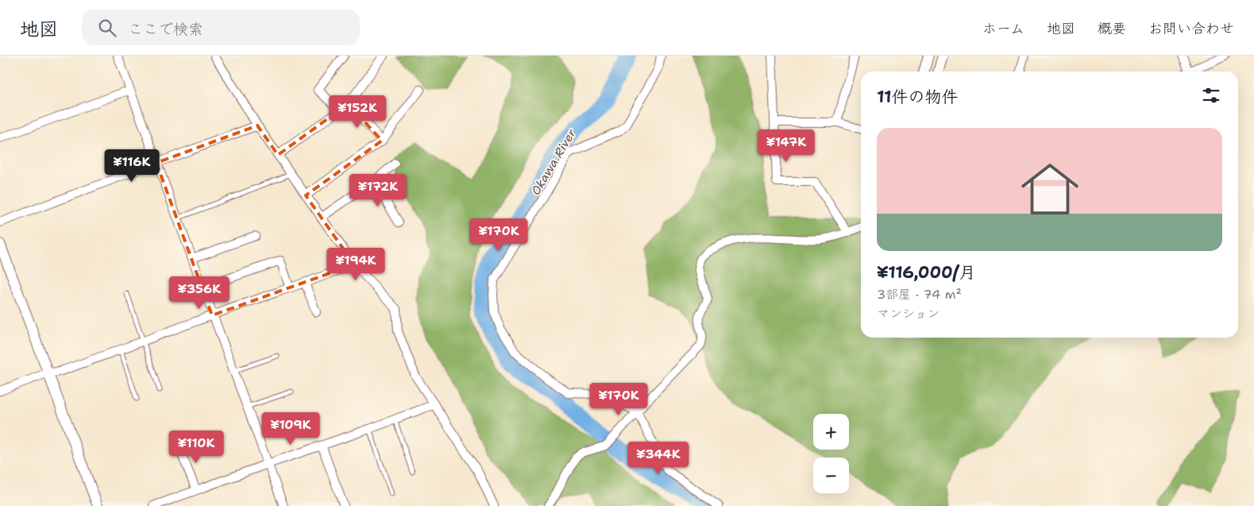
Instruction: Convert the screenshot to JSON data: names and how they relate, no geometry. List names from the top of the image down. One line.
{"water":["Okawa River"],"page":{"header":"地図","search":"ここで検索","nav":["ホーム","地図","概要","お問い合わせ"],"heading":"11件の物件","price":["¥152K","¥147K","¥116K","¥172K","¥170K","¥194K","¥356K","¥170K","¥109K","¥110K","¥344K"],"list":[{"name":"¥116,000/月","note":"3部屋 · 74 m² · マンション"}],"map_buttons":["+","−"]}}
